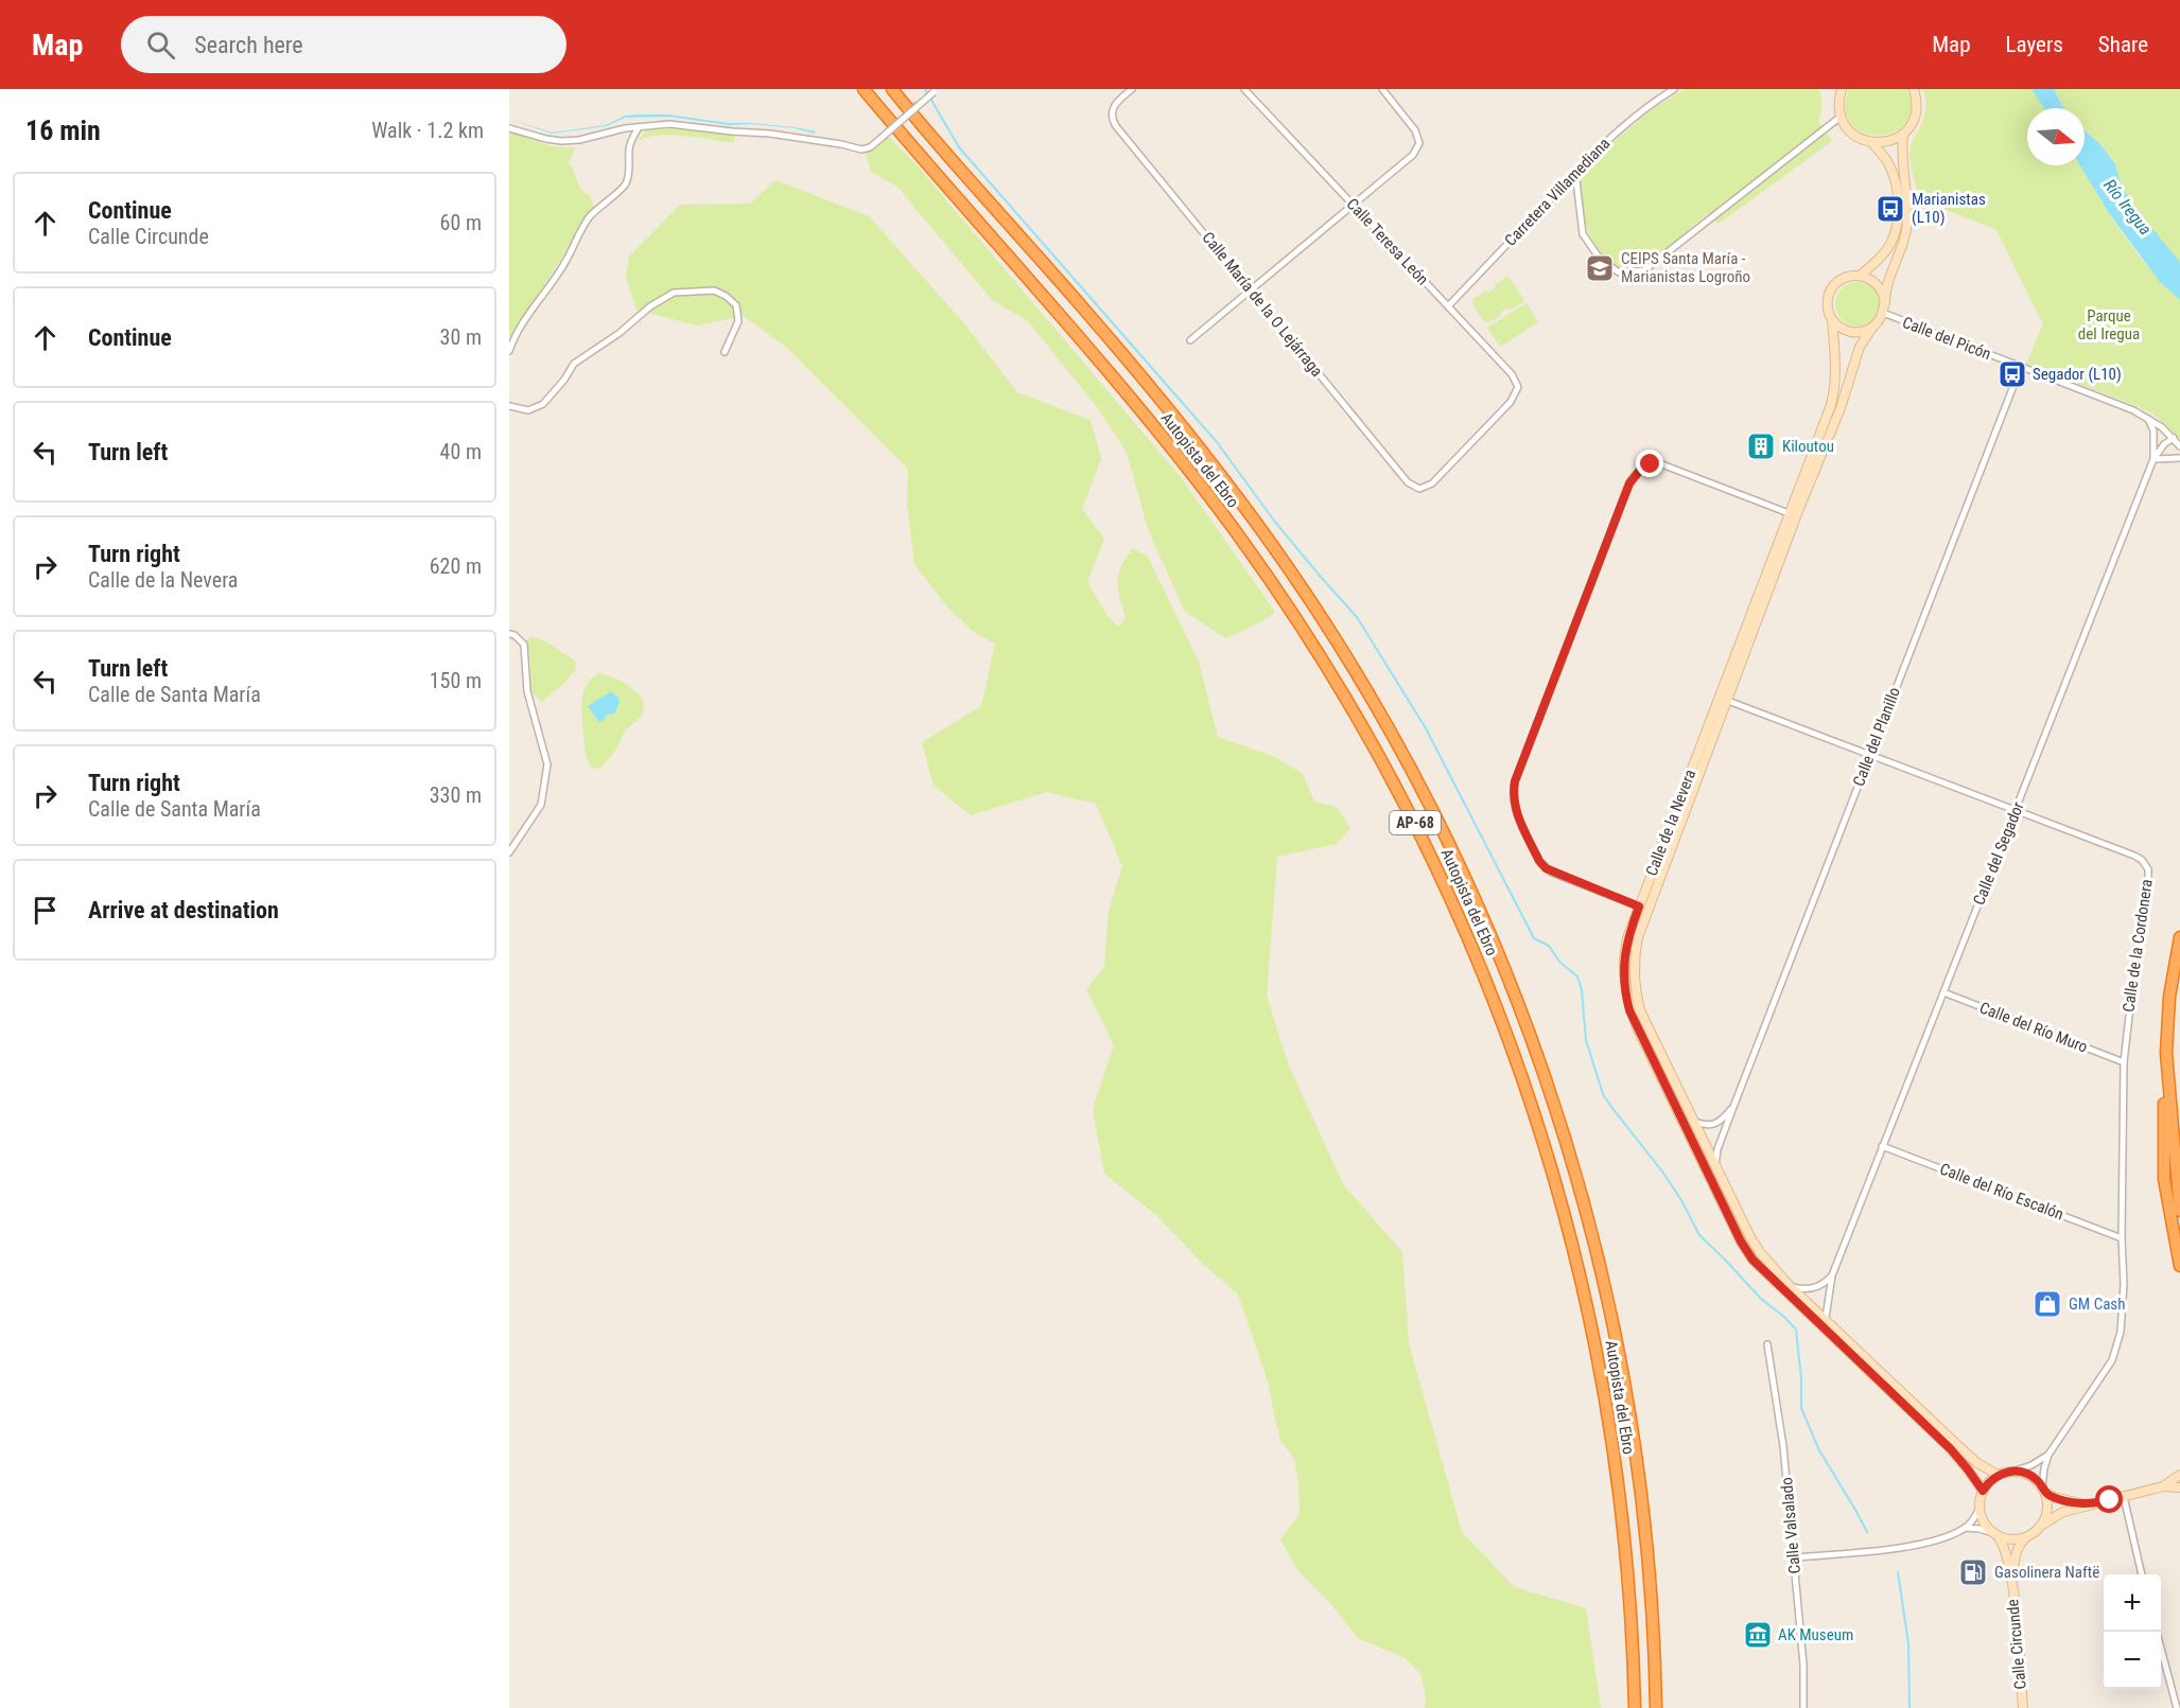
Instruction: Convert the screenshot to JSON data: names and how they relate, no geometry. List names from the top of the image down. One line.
{"streets":{"highway":["Autopista del Ebro","AP-68"],"main road":["Calle de la Nevera","Calle Circunde"],"street":["Carretera Villamediana","Calle Teresa León","Calle María de la O Lejárraga","Calle del Picón","Calle del Planillo","Calle del Segador","Calle de la Cordonera","Calle del Río Muro","Calle del Río Escalón","Calle Valsalado"]},"crossings":[["Carretera Villamediana","Calle Teresa León"],["Calle Teresa León","Calle María de la O Lejárraga"],["Calle del Picón","Calle del Planillo"],["Calle del Picón","Calle de la Nevera"],["Calle del Picón","Calle del Segador"],["Calle del Planillo","Calle de la Nevera"],["Calle del Planillo","Calle de la Cordonera"],["Calle de la Nevera","Calle del Segador"],["Calle de la Nevera","Calle de la Cordonera"],["Calle de la Nevera","Calle Circunde"],["Calle del Segador","Calle de la Cordonera"],["Calle del Segador","Calle del Río Muro"],["Calle del Segador","Calle del Río Escalón"],["Calle de la Cordonera","Calle del Río Muro"],["Calle de la Cordonera","Calle del Río Escalón"],["Calle de la Cordonera","Calle Circunde"]],"water":["Río Iregua"],"parks":["Parque del Iregua"],"places":{"bus stop":["Marianistas (L10)","Segador (L10)"],"school or university":["CEIPS Santa María - Marianistas Logroño"],"building":["Kiloutou"],"shop":["GM Cash"],"fuel station":["Gasolinera Naftë"],"museum":["AK Museum"]},"north":"right","page":{"header":"Map","search":"Search here","nav":["Map","Layers","Share"],"heading":["16 min","Walk · 1.2 km"],"list":[["Continue","Calle Circunde","60 m"],["Continue","30 m"],["Turn left","40 m"],["Turn right","Calle de la Nevera","620 m"],["Turn left","Calle de Santa María","150 m"],["Turn right","Calle de Santa María","330 m"],"Arrive at destination"],"map_buttons":["+","−"]}}
